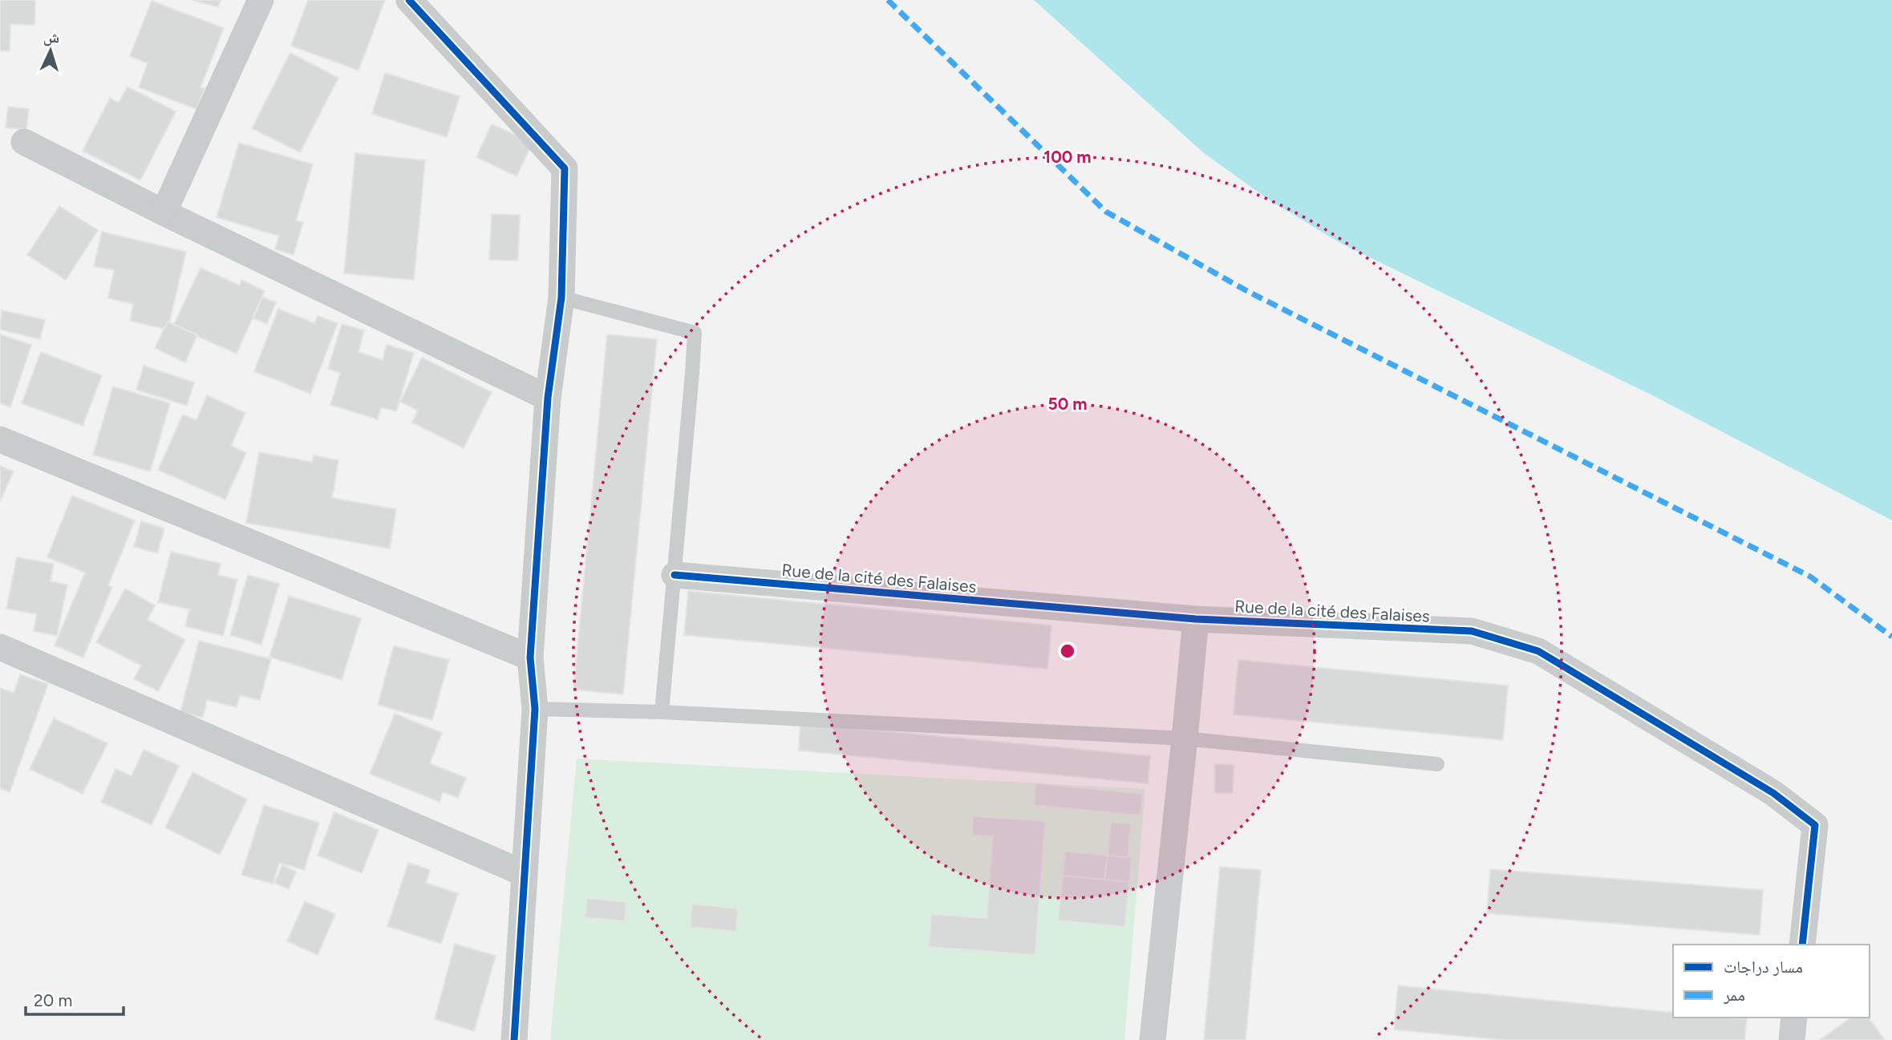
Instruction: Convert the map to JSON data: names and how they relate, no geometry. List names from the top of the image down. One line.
{"streets":{"street":["Rue de la cité des Falaises"]},"legend":["مسار دراجات","ممر"],"scale_bar":"20 m","north":"top","rings":["100 m","50 m"]}
